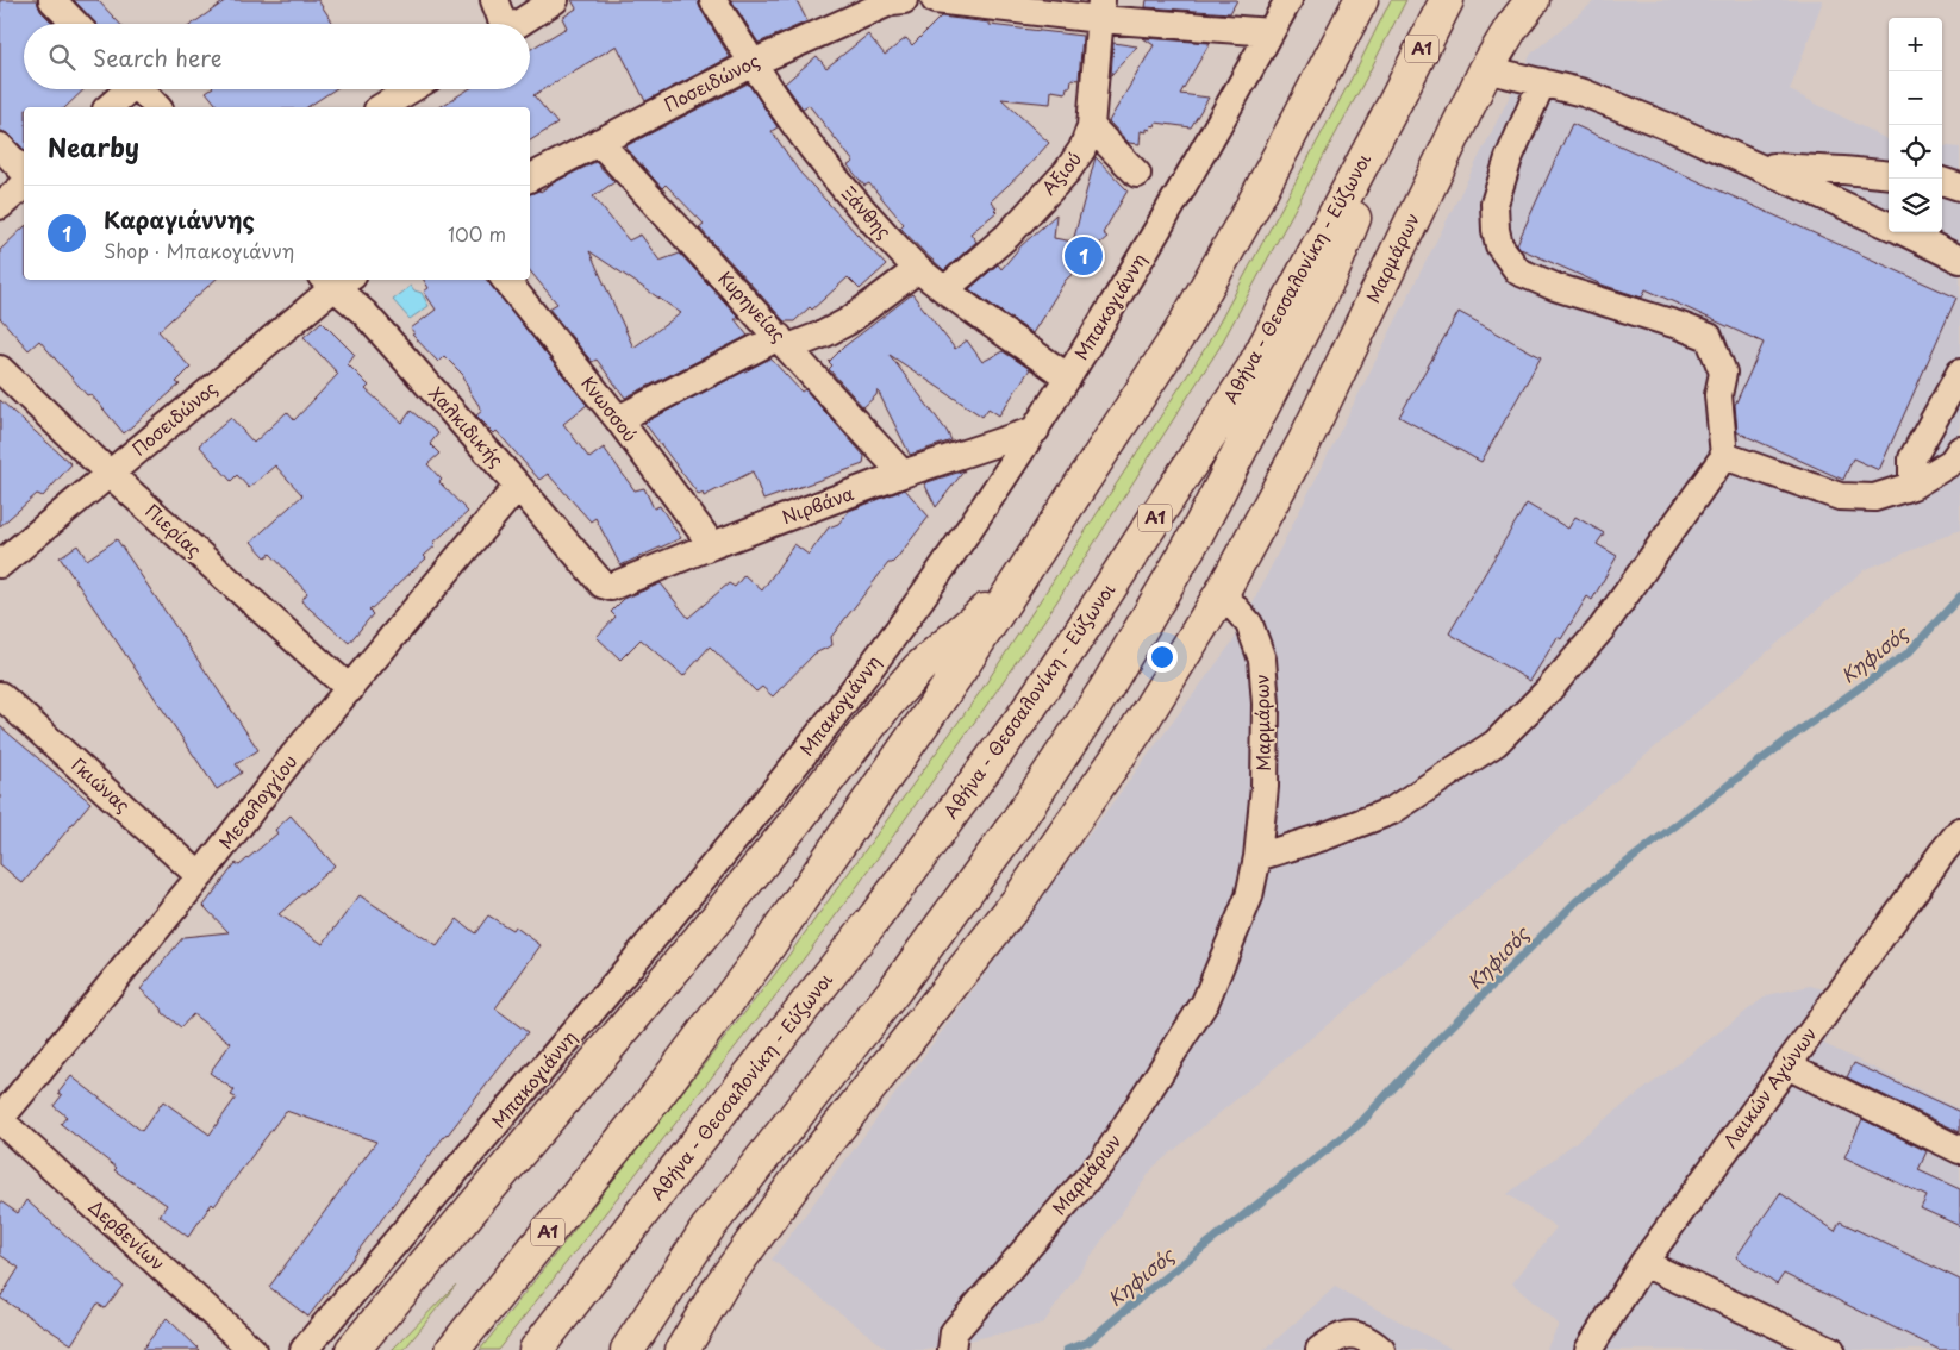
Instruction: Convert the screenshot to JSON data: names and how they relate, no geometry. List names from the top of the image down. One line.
{"streets":{"main road":["Α1","Μαρμάρων","Αθήνα - Θεσσαλονίκη - Εύζωνοι"],"street":["Ποσειδώνος","Αξιού","Ξάνθης","Κυρηνείας","Μπακογιάννη","Κνωσσού","Χαλκιδικής","Νιρβάνα","Πιερίας","Γκιώνας","Μεσολογγίου","Λαικών Αγώνων","Δερβενίων"]},"crossings":[["Ποσειδώνος","Ξάνθης"],["Ποσειδώνος","Κυρηνείας"],["Ποσειδώνος","Χαλκιδικής"],["Ποσειδώνος","Πιερίας"],["Αξιού","Ξάνθης"],["Ξάνθης","Μπακογιάννη"],["Κυρηνείας","Νιρβάνα"],["Μπακογιάννη","Νιρβάνα"],["Κνωσσού","Νιρβάνα"],["Χαλκιδικής","Νιρβάνα"],["Χαλκιδικής","Μεσολογγίου"],["Πιερίας","Μεσολογγίου"],["Γκιώνας","Μεσολογγίου"],["Μεσολογγίου","Δερβενίων"]],"water":["Κηφισός"],"page":{"map_buttons":["+","−"],"search":"Search here","heading":"Nearby","list":[{"mark":"1","name":"Καραγιάννης","note":"Shop · Μπακογιάννη","value":"100 m"}],"pins":"1"}}
